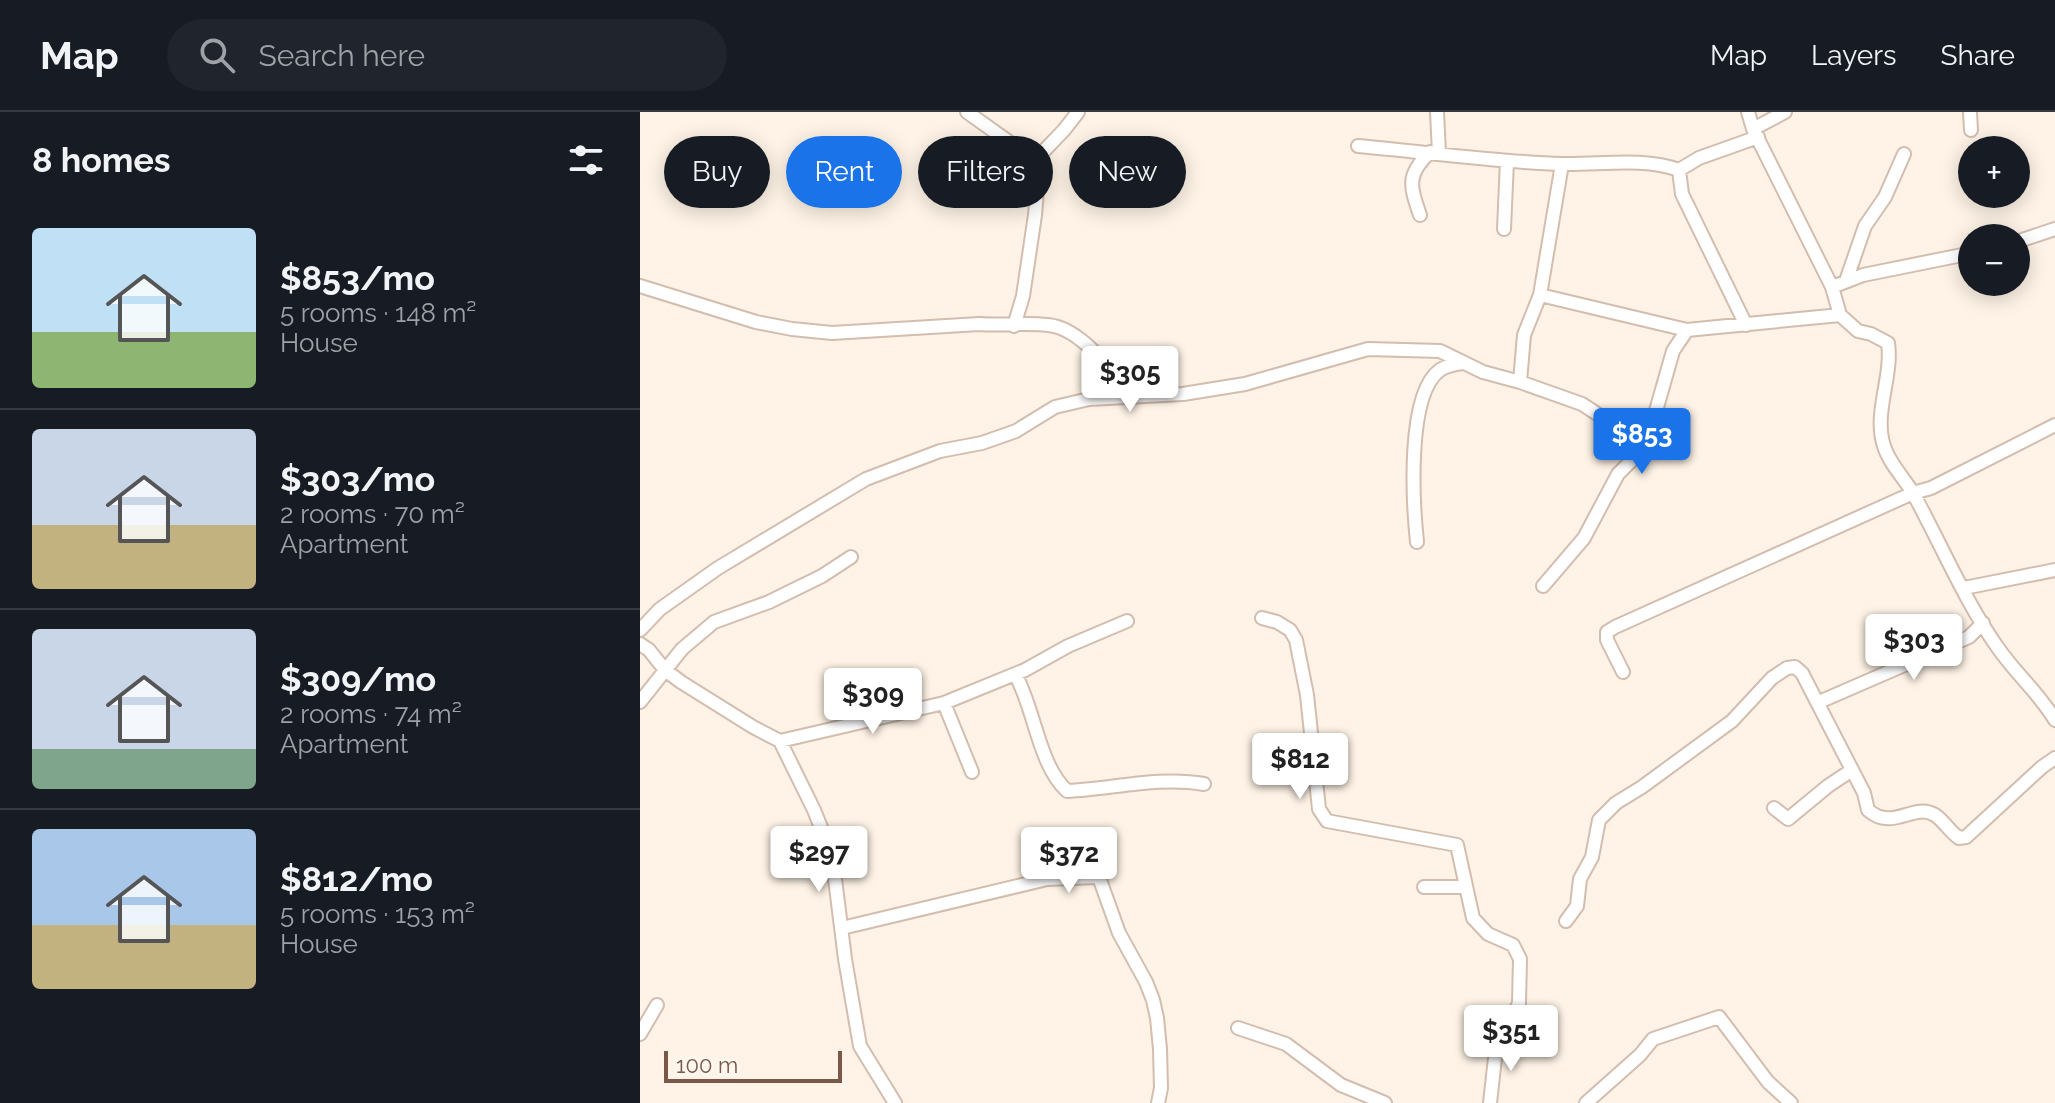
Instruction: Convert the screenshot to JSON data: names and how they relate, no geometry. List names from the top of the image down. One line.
{"scale_bar":"100 m","page":{"header":"Map","search":"Search here","nav":["Map","Layers","Share"],"heading":"8 homes","map_buttons":["+","−"],"chip":["Buy","Rent","Filters","New"],"list":[{"name":"$853/mo","note":"5 rooms · 148 m² · House"},{"name":"$303/mo","note":"2 rooms · 70 m² · Apartment"},{"name":"$309/mo","note":"2 rooms · 74 m² · Apartment"},{"name":"$812/mo","note":"5 rooms · 153 m² · House"}],"price":["$305","$853","$303","$309","$812","$297","$372","$351"],"scale":"100 m"}}
